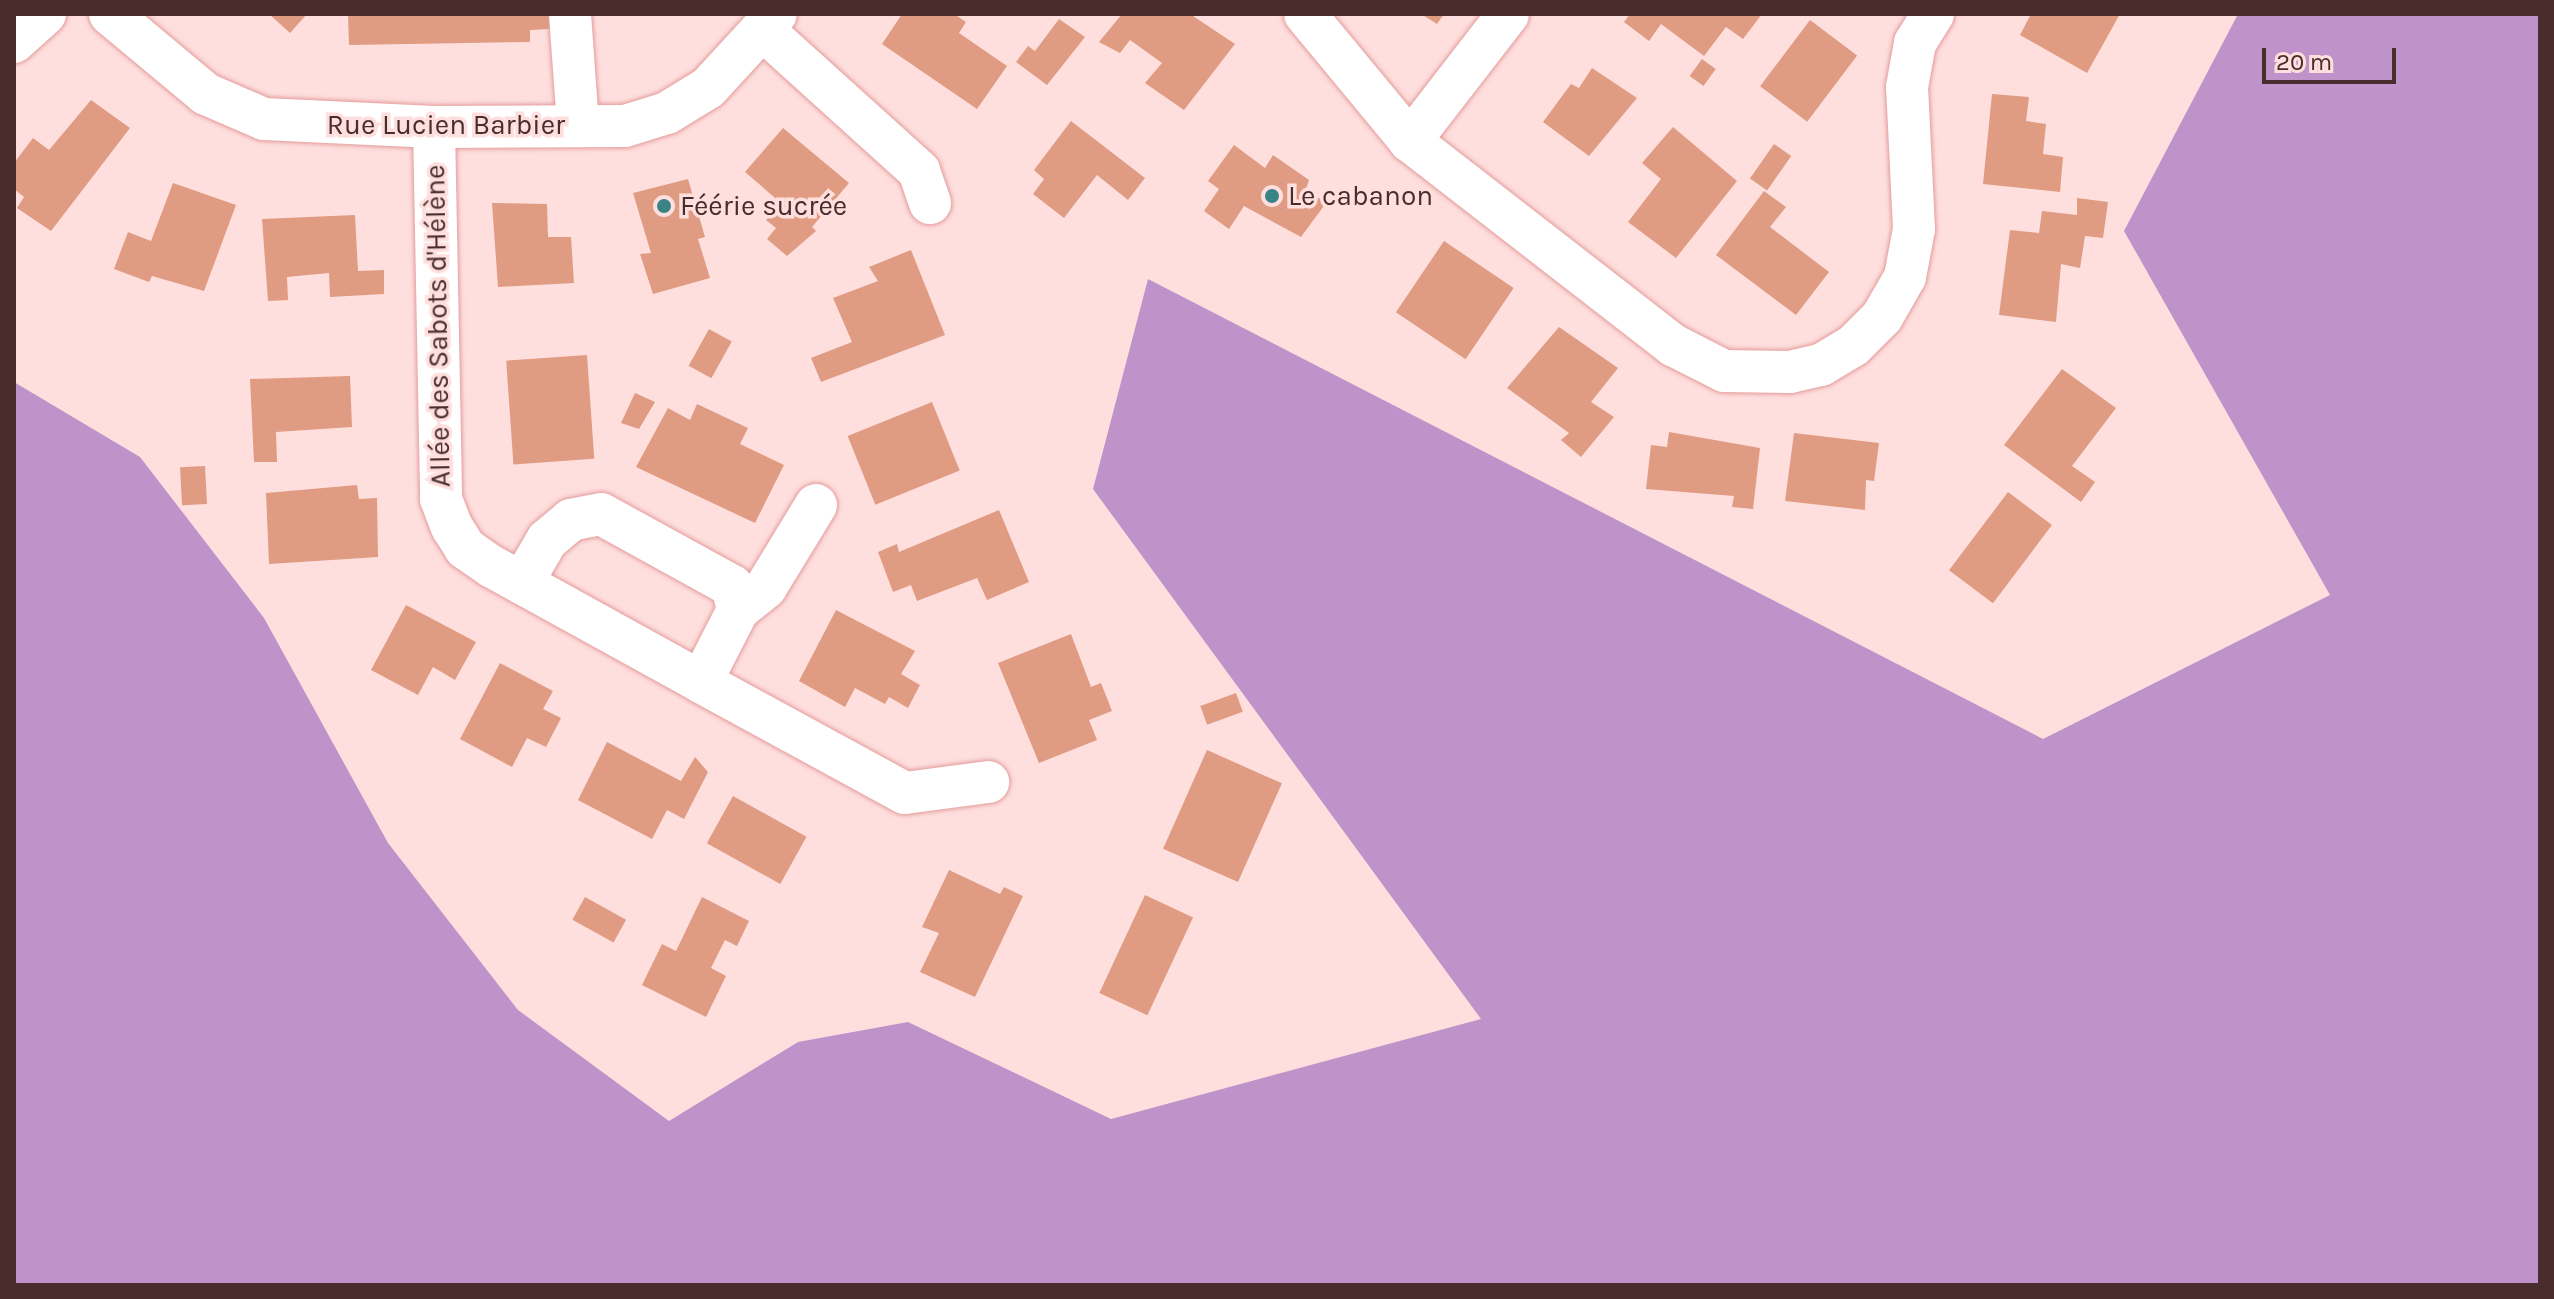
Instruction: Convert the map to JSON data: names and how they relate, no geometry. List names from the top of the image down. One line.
{"streets":{"street":["Rue Lucien Barbier","Allée des Sabots d'Hélène"]},"crossings":[["Rue Lucien Barbier","Allée des Sabots d'Hélène"]],"places":["Le cabanon","Féérie sucrée"],"scale_bar":"20 m"}
